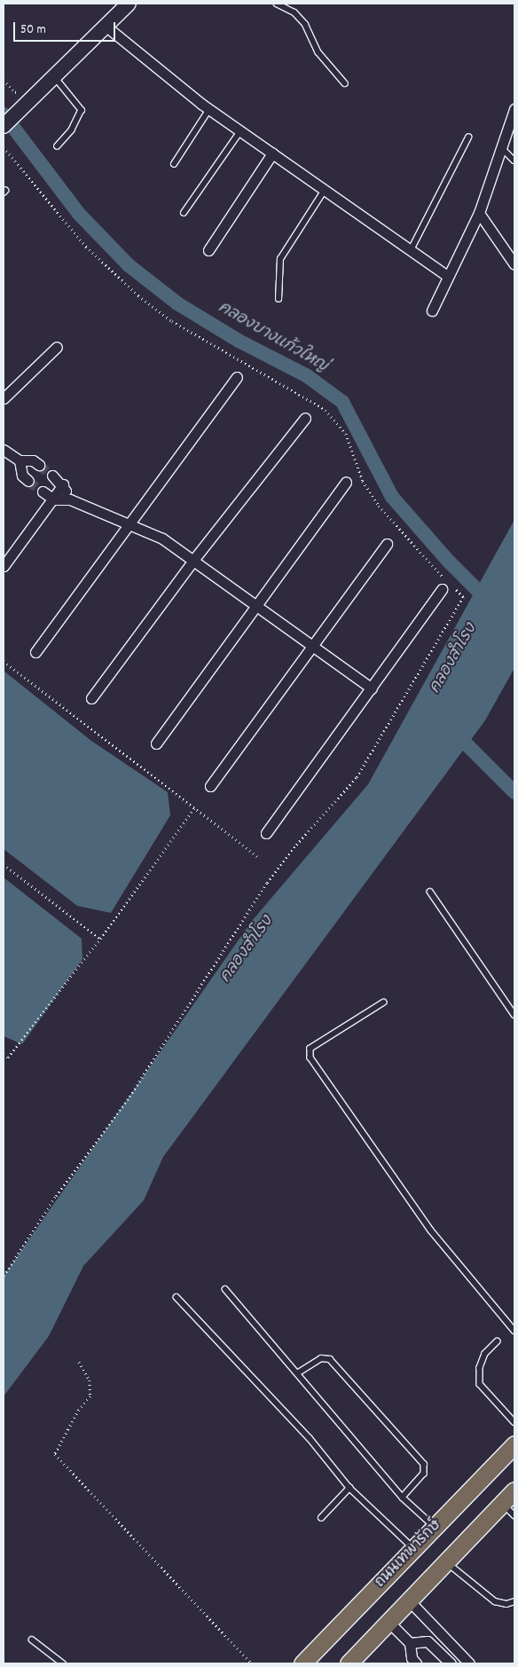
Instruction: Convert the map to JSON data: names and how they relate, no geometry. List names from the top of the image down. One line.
{"streets":{"main road":["ถนนเทพารักษ์"]},"water":["คลองบางแก้วใหญ่","คลองสำโรง"],"scale_bar":"50 m"}
